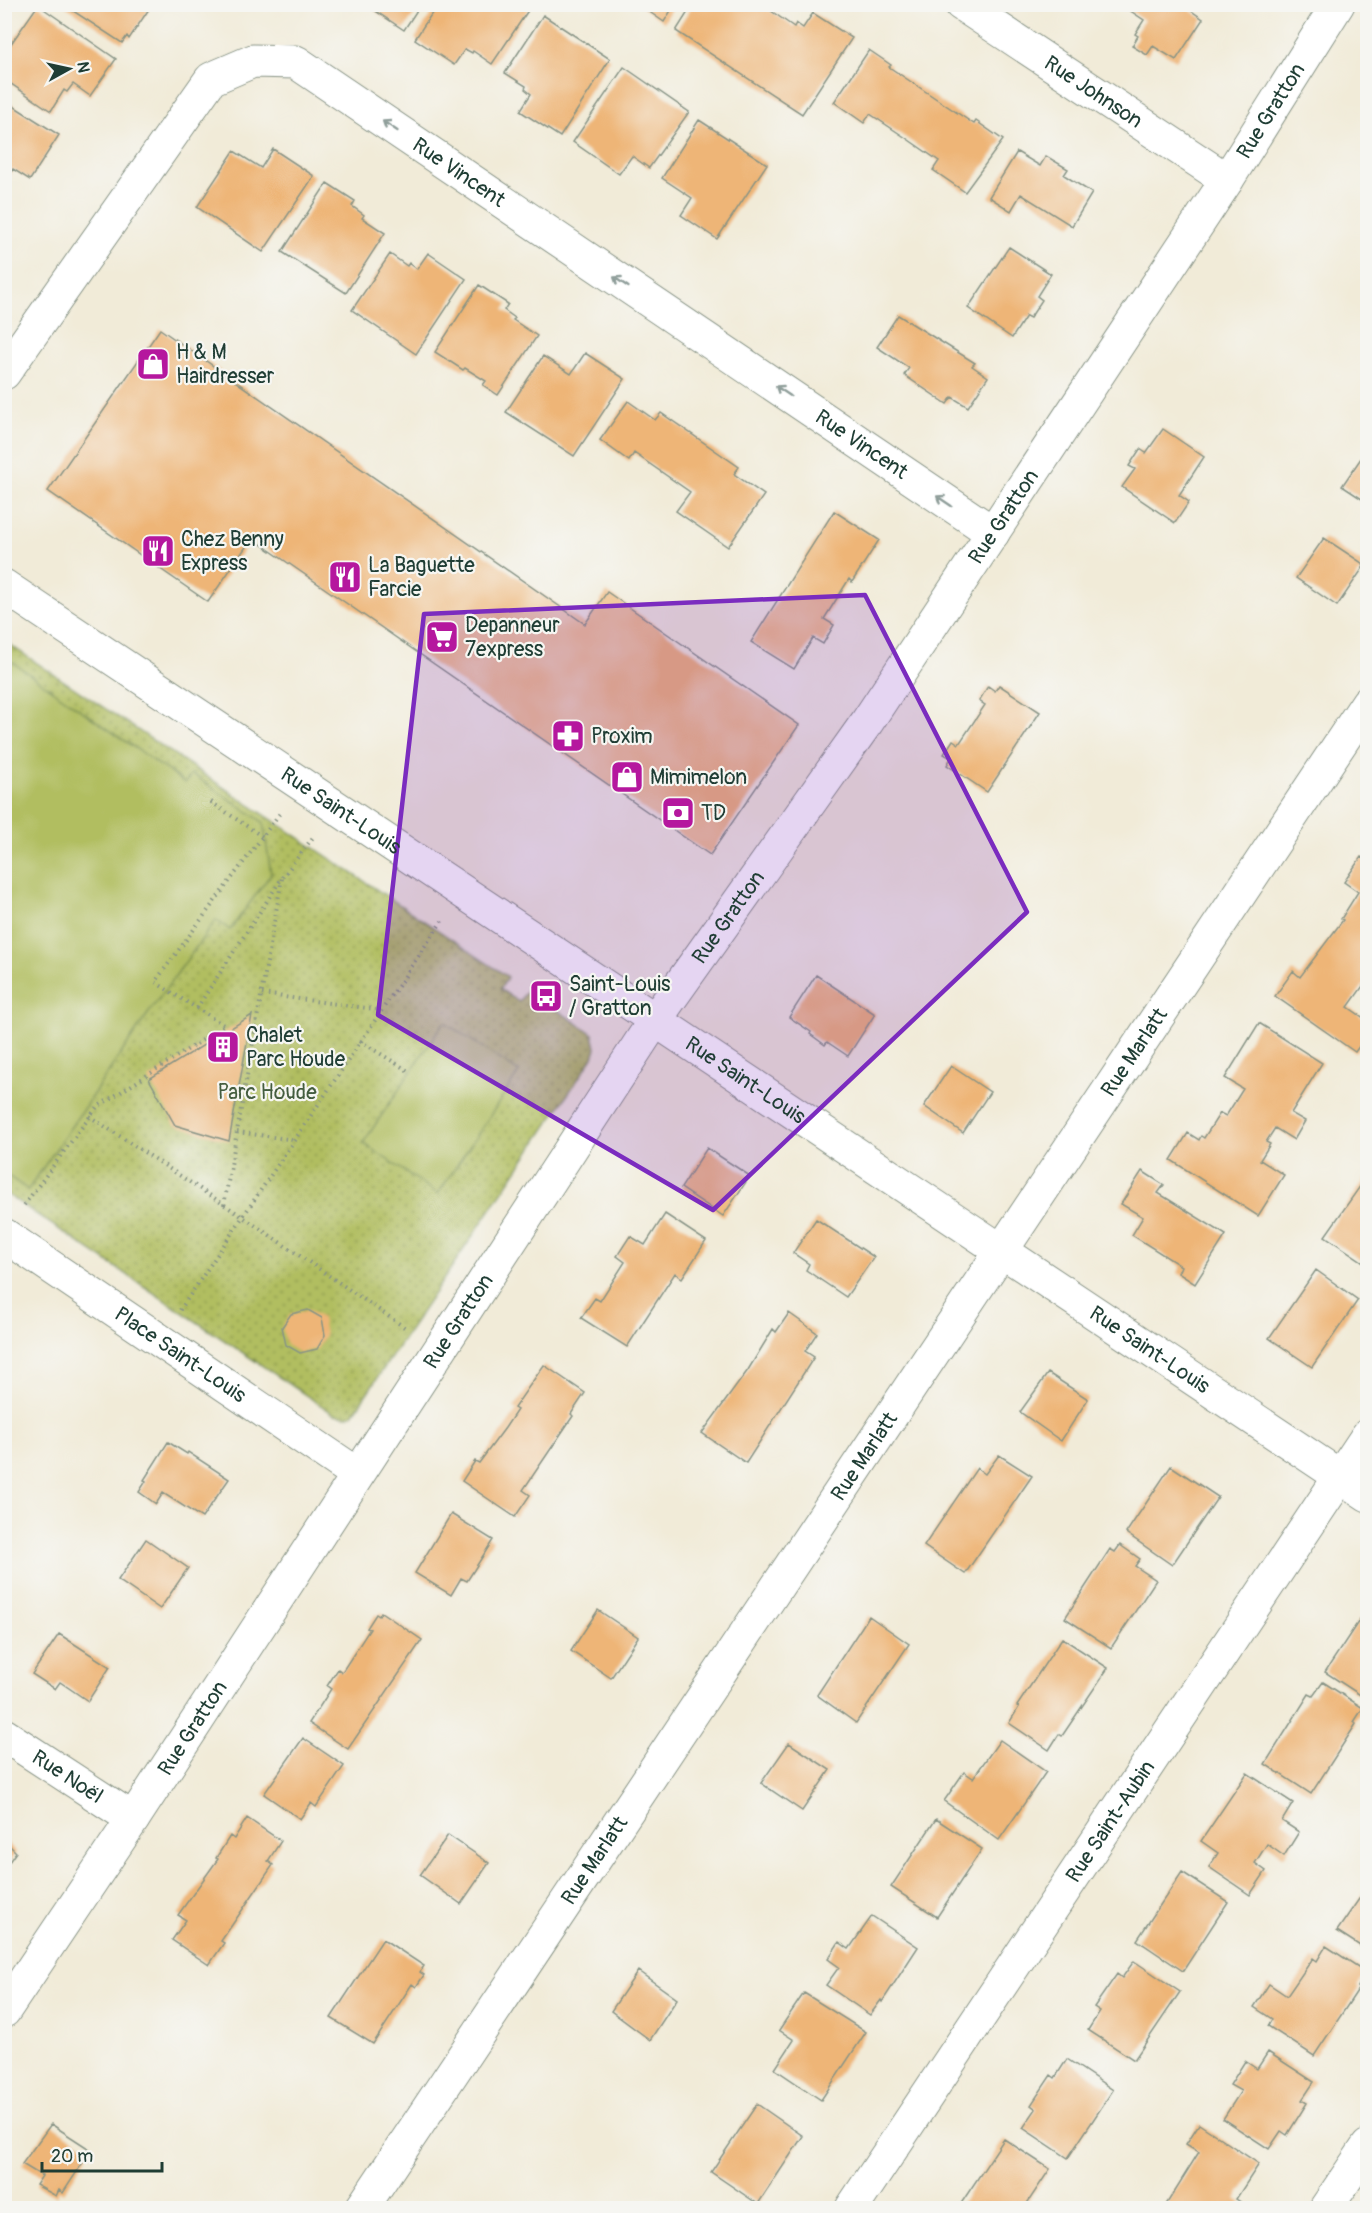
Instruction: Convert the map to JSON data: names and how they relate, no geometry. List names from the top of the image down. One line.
{"streets":{"street":["Rue Johnson","Rue Gratton","Rue Vincent","Rue Saint-Louis","Rue Marlatt","Place Saint-Louis","Rue Noël","Rue Saint-Aubin"]},"crossings":[["Rue Johnson","Rue Gratton"],["Rue Gratton","Rue Vincent"],["Rue Gratton","Rue Saint-Louis"],["Rue Gratton","Place Saint-Louis"],["Rue Gratton","Rue Noël"],["Rue Saint-Louis","Rue Marlatt"],["Rue Saint-Louis","Rue Saint-Aubin"]],"parks":["Parc Houde"],"places":{"shop":["H & M Hairdresser","Mimimelon"],"restaurant":["Chez Benny Express","La Baguette Farcie"],"supermarket":["Depanneur 7express"],"pharmacy":["Proxim"],"bank":["TD"],"bus stop":["Saint-Louis / Gratton"],"building":["Chalet Parc Houde"]},"scale_bar":"20 m","north":"right"}
